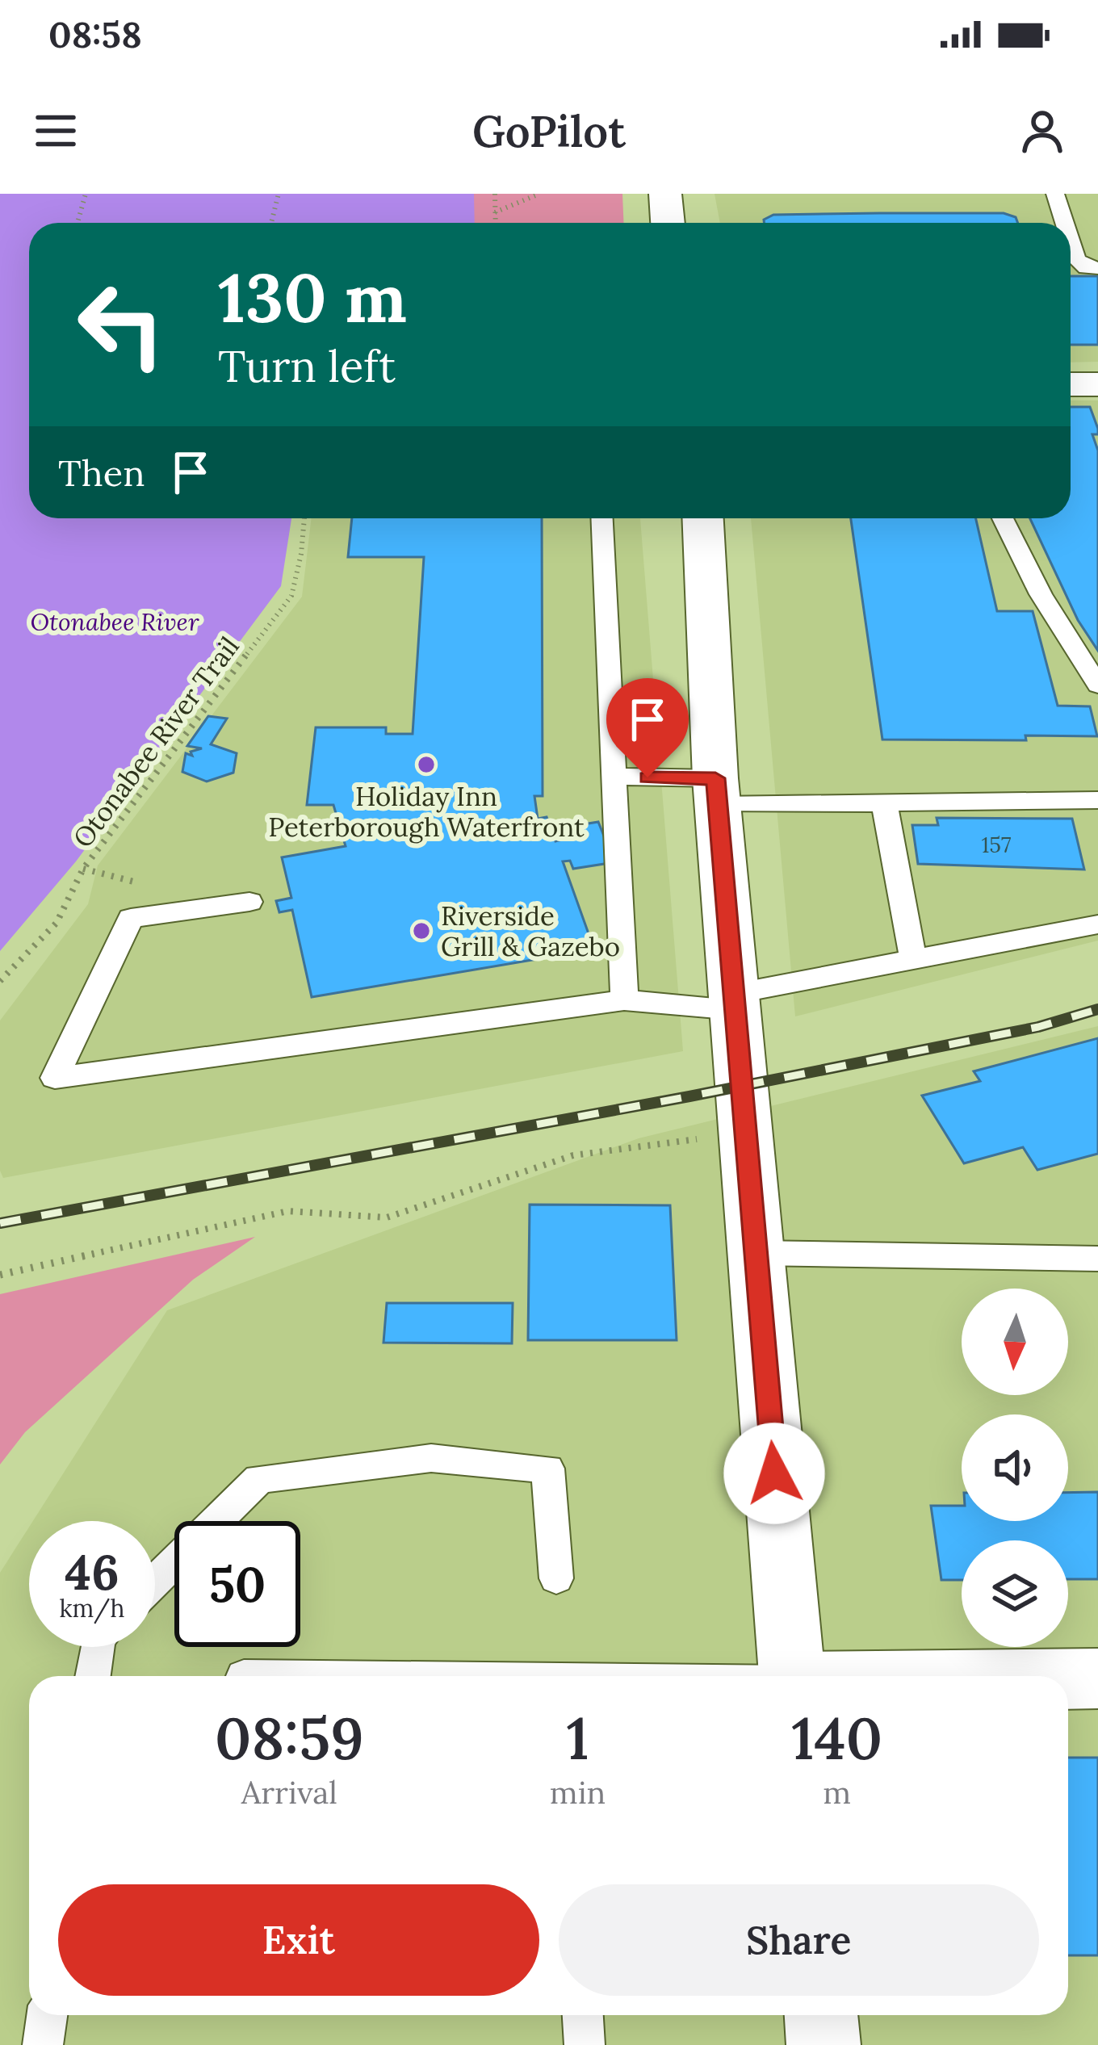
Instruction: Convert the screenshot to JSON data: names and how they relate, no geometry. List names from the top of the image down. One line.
{"streets":{"path":["Otonabee River Trail"]},"water":["Otonabee River"],"places":["Holiday Inn Peterborough Waterfront","Riverside Grill & Gazebo"],"house_numbers":["157"],"north":"bottom","page":{"status":"08:58","header":"GoPilot","turn":["130 m","Turn left"],"then":"Then","speed":"46 km/h","limit":"50","eta":["08:59","Arrival","1","min","140","m"],"buttons":["Exit","Share"]}}
